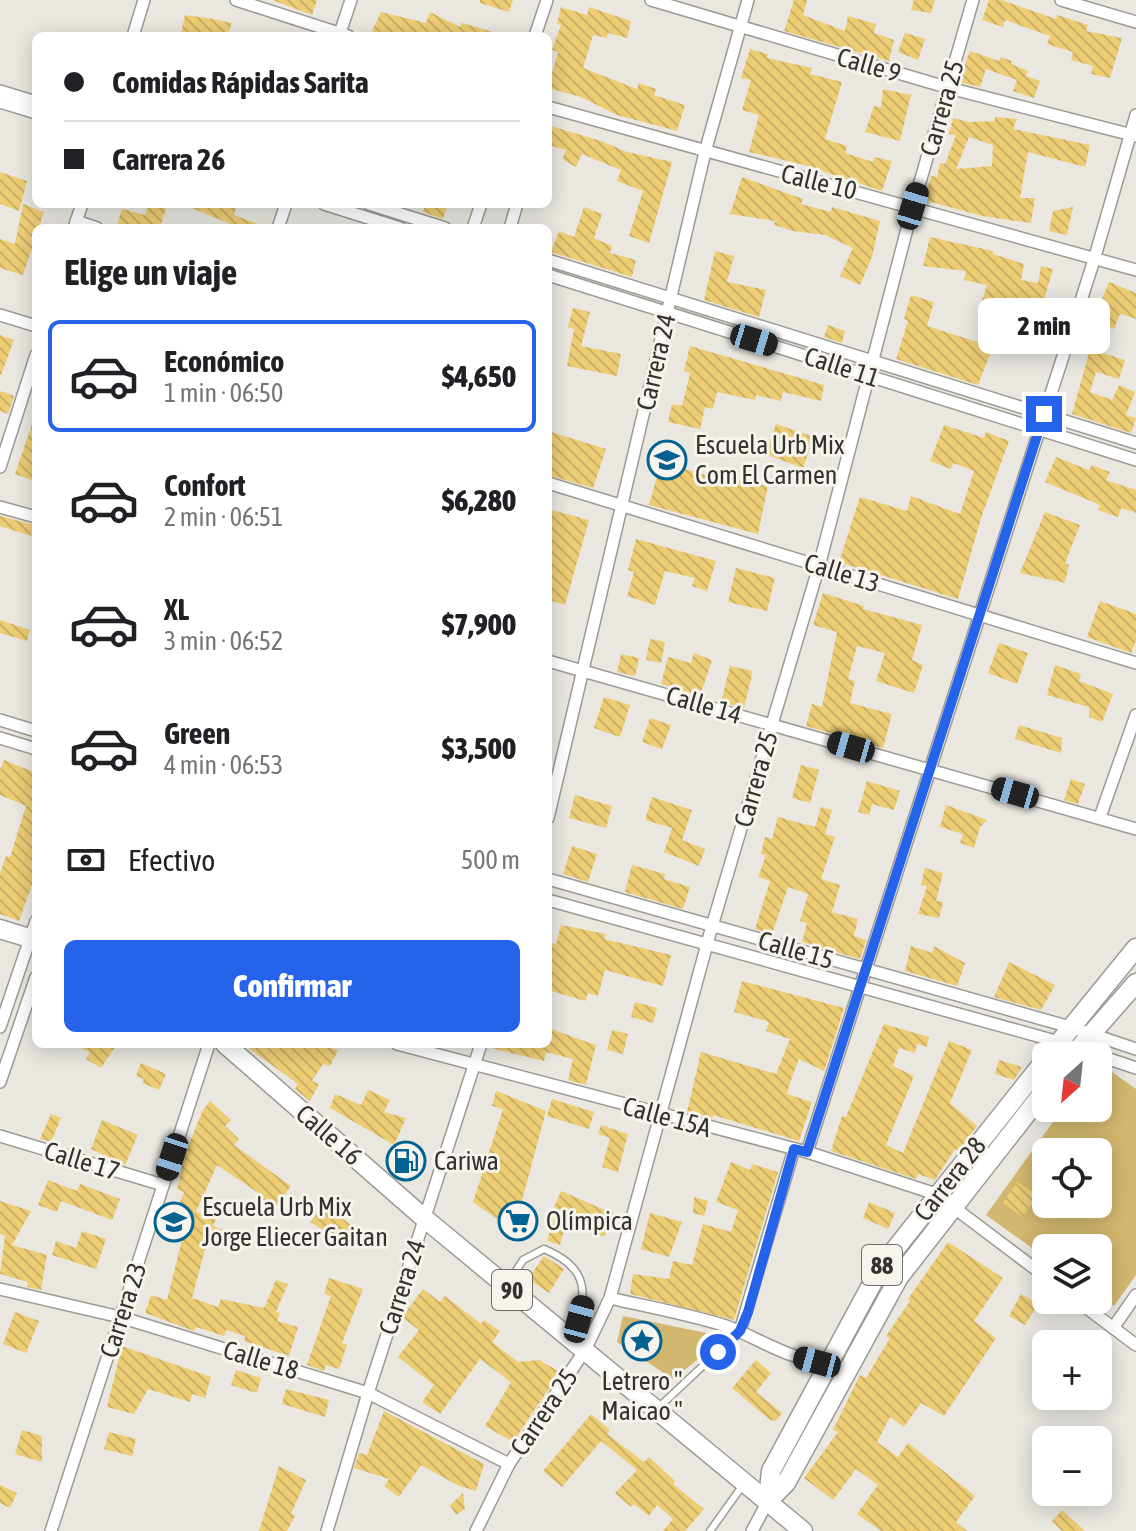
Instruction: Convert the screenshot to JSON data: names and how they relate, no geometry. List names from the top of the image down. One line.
{"streets":{"highway":["Calle 16","Carrera 28","88","90"],"street":["Calle 9","Carrera 25","Calle 10","Carrera 24","Calle 11","Calle 13","Calle 14","Calle 15","Calle 15A","Calle 17","Carrera 23","Calle 18"]},"crossings":[["Calle 9","Carrera 25"],["Calle 9","Carrera 24"],["Carrera 25","Calle 10"],["Carrera 25","Calle 11"],["Carrera 25","Calle 13"],["Carrera 25","Calle 14"],["Carrera 25","Calle 15"],["Carrera 25","Calle 15A"],["Carrera 25","Calle 16"],["Carrera 25","Calle 18"],["Calle 10","Carrera 24"],["Carrera 24","Calle 11"],["Carrera 24","Calle 13"],["Carrera 24","Calle 14"],["Carrera 24","Calle 15A"],["Carrera 24","Calle 16"],["Carrera 24","Calle 18"],["Calle 15A","Carrera 28"],["Calle 16","Carrera 28"],["Calle 17","Carrera 23"],["Carrera 23","Calle 18"]],"places":{"school or university":["Escuela Urb Mix Com El Carmen","Escuela Urb Mix Jorge Eliecer Gaitan"],"fuel station":["Cariwa"],"supermarket":["Olímpica"],"place":["Letrero \" Maicao \""]},"north":"bottom left","page":{"banner":["Comidas Rápidas Sarita","Carrera 26"],"heading":"Elige un viaje","bubble":"2 min","list":[{"name":"Económico","note":"1 min · 06:50","value":"$4,650"},{"name":"Confort","note":"2 min · 06:51","value":"$6,280"},{"name":"XL","note":"3 min · 06:52","value":"$7,900"},{"name":"Green","note":"4 min · 06:53","value":"$3,500"}],"pay":["Efectivo","500 m"],"buttons":"Confirmar","map_buttons":["+","−"]}}
